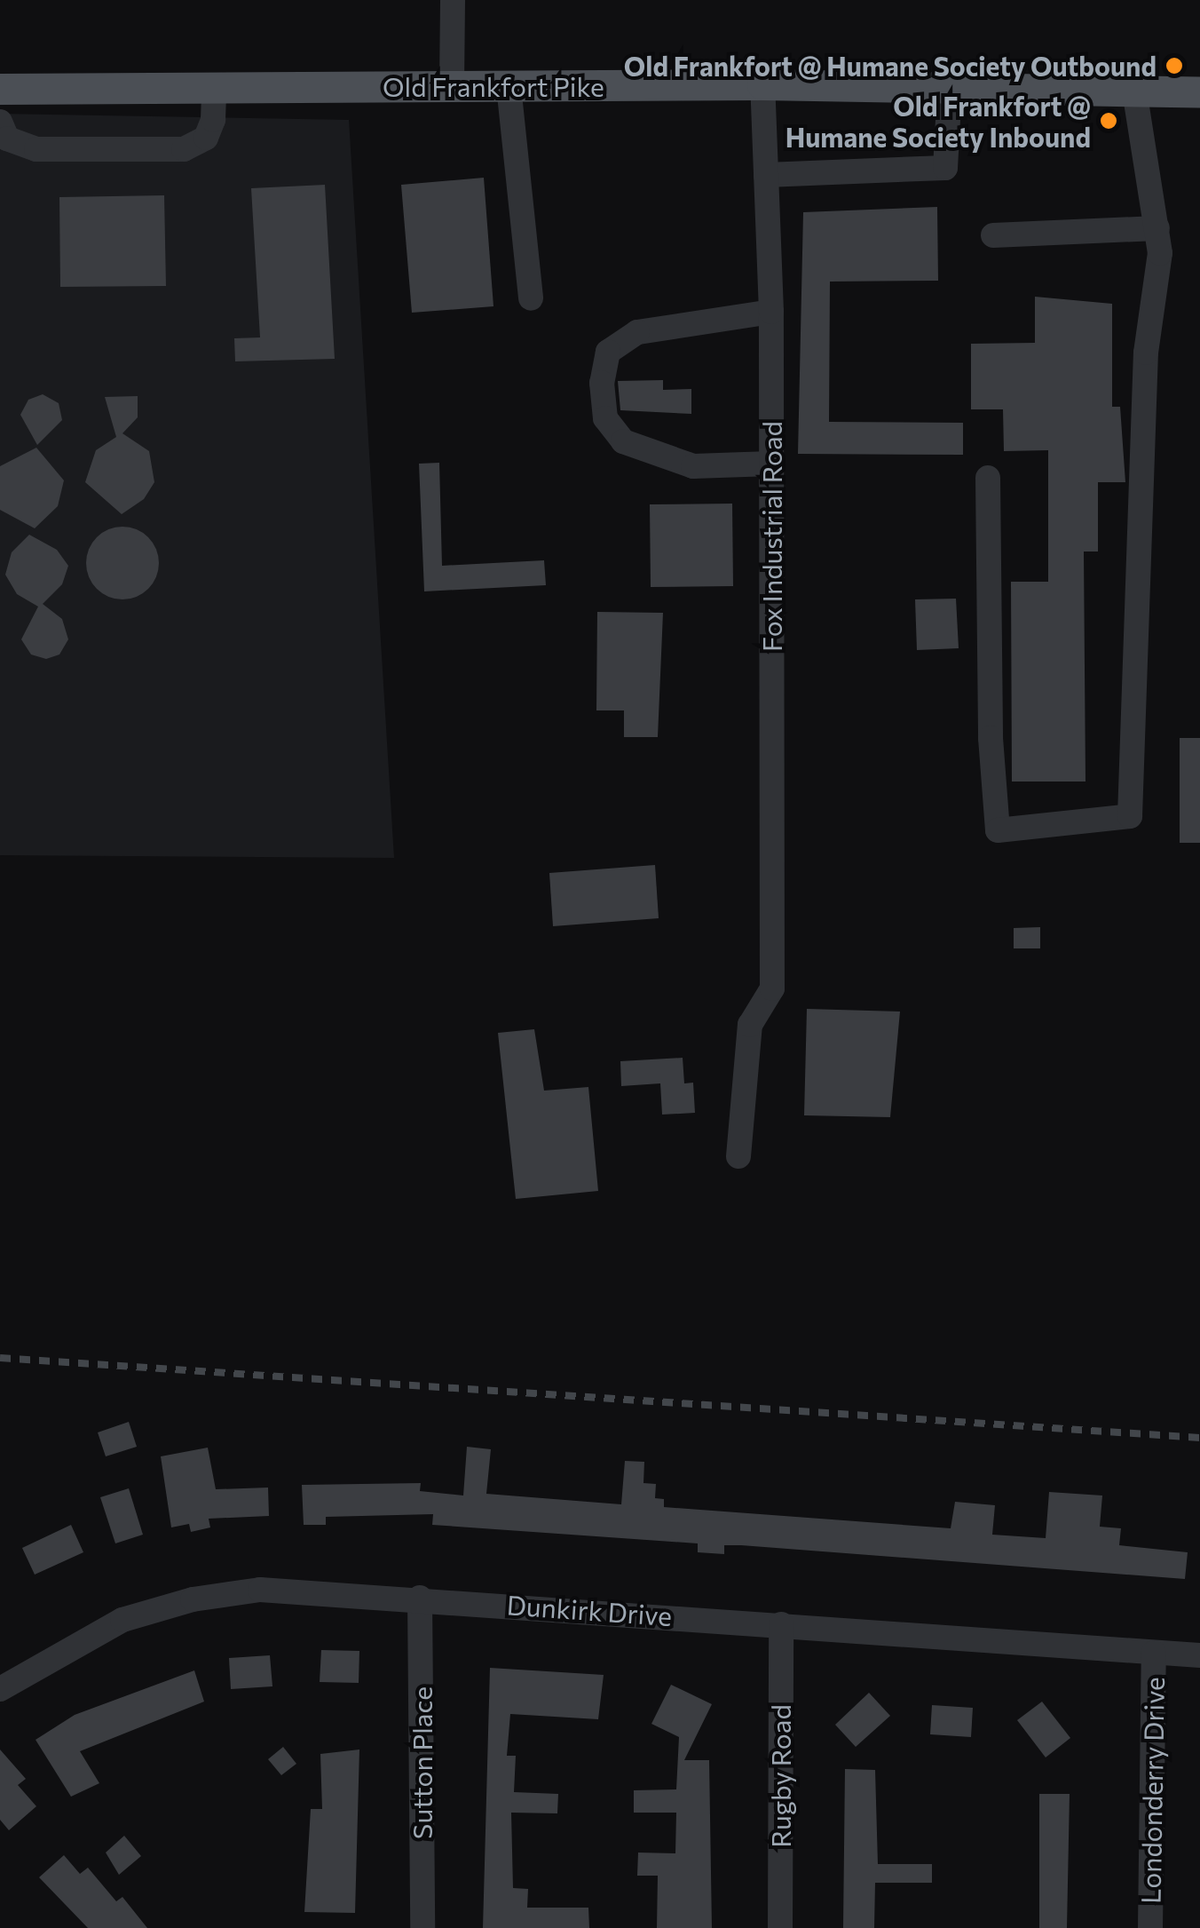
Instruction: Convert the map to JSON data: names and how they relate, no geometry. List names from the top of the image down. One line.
{"streets":{"main road":["Old Frankfort Pike"],"street":["Fox Industrial Road","Dunkirk Drive","Sutton Place","Rugby Road","Londonderry Drive"]},"crossings":[["Old Frankfort Pike","Fox Industrial Road"],["Dunkirk Drive","Sutton Place"],["Dunkirk Drive","Rugby Road"],["Dunkirk Drive","Londonderry Drive"]],"places":["Old Frankfort @ Humane Society Outbound","Old Frankfort @ Humane Society Inbound"]}
